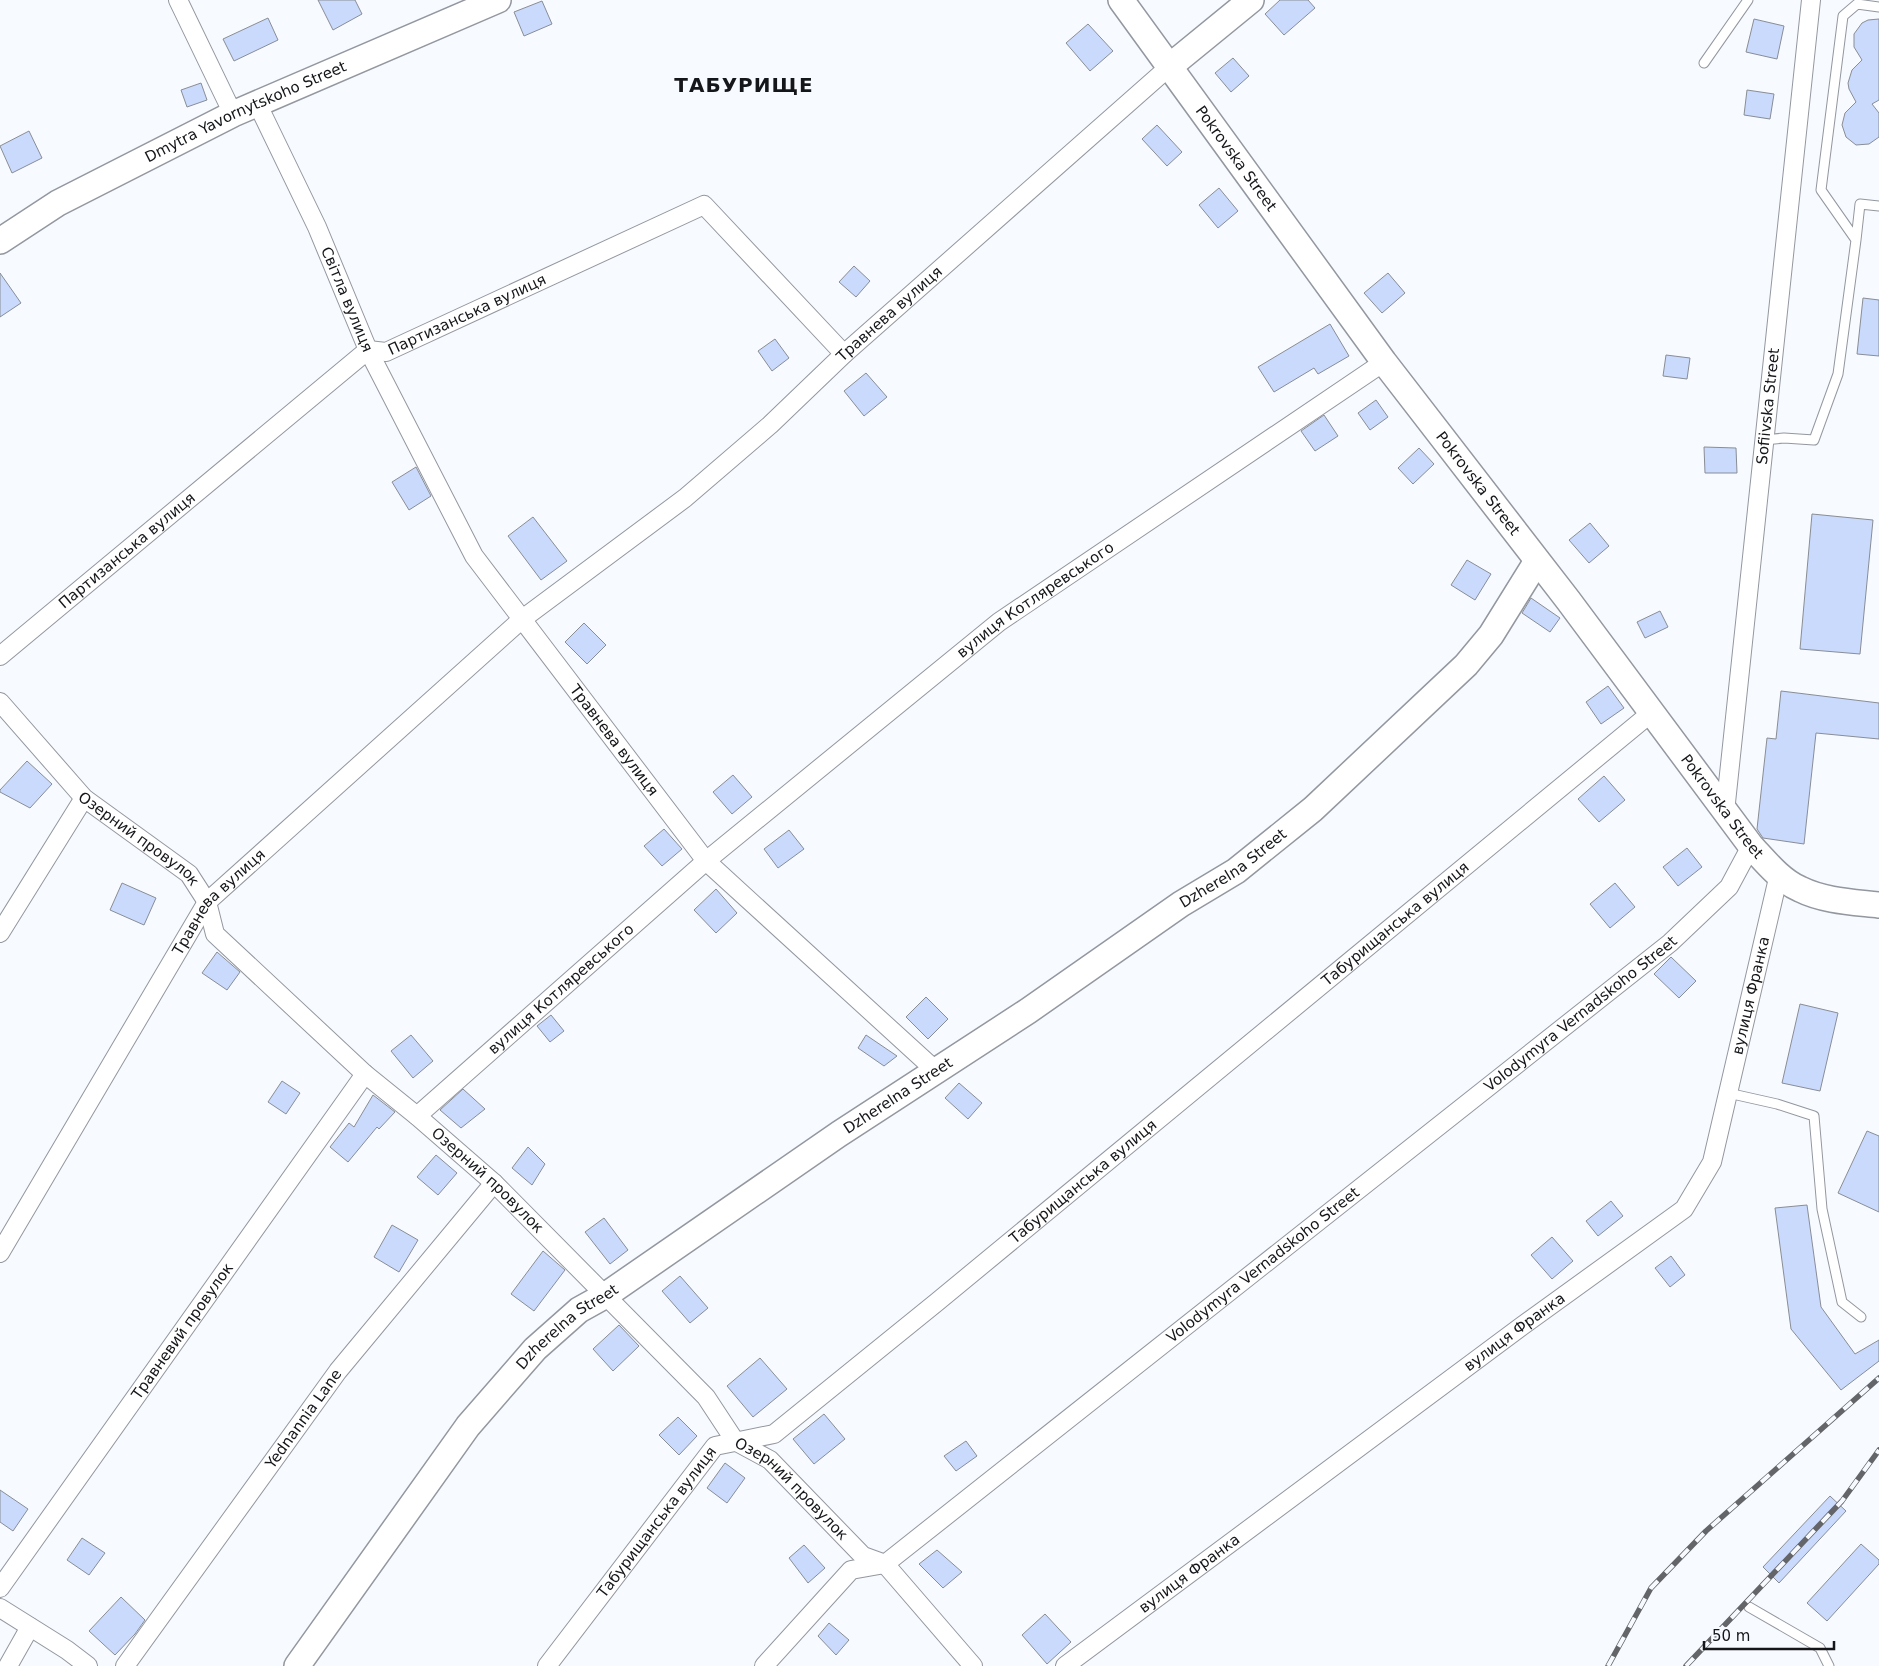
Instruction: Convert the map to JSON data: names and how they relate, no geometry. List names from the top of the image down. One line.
{"streets":{"street":["Dmytra Yavornytskoho Street","Pokrovska Street","Світла вулиця","Партизанська вулиця","Травнева вулиця","Sofiivska Street","вулиця Котляревського","Озерний провулок","Dzherelna Street","Табурищанська вулиця","вулиця Франка","Volodymyra Vernadskoho Street","Травневий провулок","Yednannia Lane"]},"crossings":[["Dmytra Yavornytskoho Street","Світла вулиця"],["Pokrovska Street","Травнева вулиця"],["Pokrovska Street","Sofiivska Street"],["Pokrovska Street","вулиця Котляревського"],["Pokrovska Street","Dzherelna Street"],["Pokrovska Street","Табурищанська вулиця"],["Pokrovska Street","вулиця Франка"],["Pokrovska Street","Volodymyra Vernadskoho Street"],["Світла вулиця","Партизанська вулиця"],["Світла вулиця","Травнева вулиця"],["Партизанська вулиця","Травнева вулиця"],["Травнева вулиця","вулиця Котляревського"],["Травнева вулиця","Озерний провулок"],["вулиця Котляревського","Озерний провулок"],["Озерний провулок","Dzherelna Street"],["Озерний провулок","Табурищанська вулиця"],["Озерний провулок","Volodymyra Vernadskoho Street"],["Озерний провулок","Травневий провулок"],["Озерний провулок","Yednannia Lane"]],"districts":["ТАБУРИЩЕ"],"scale_bar":"50 m"}
